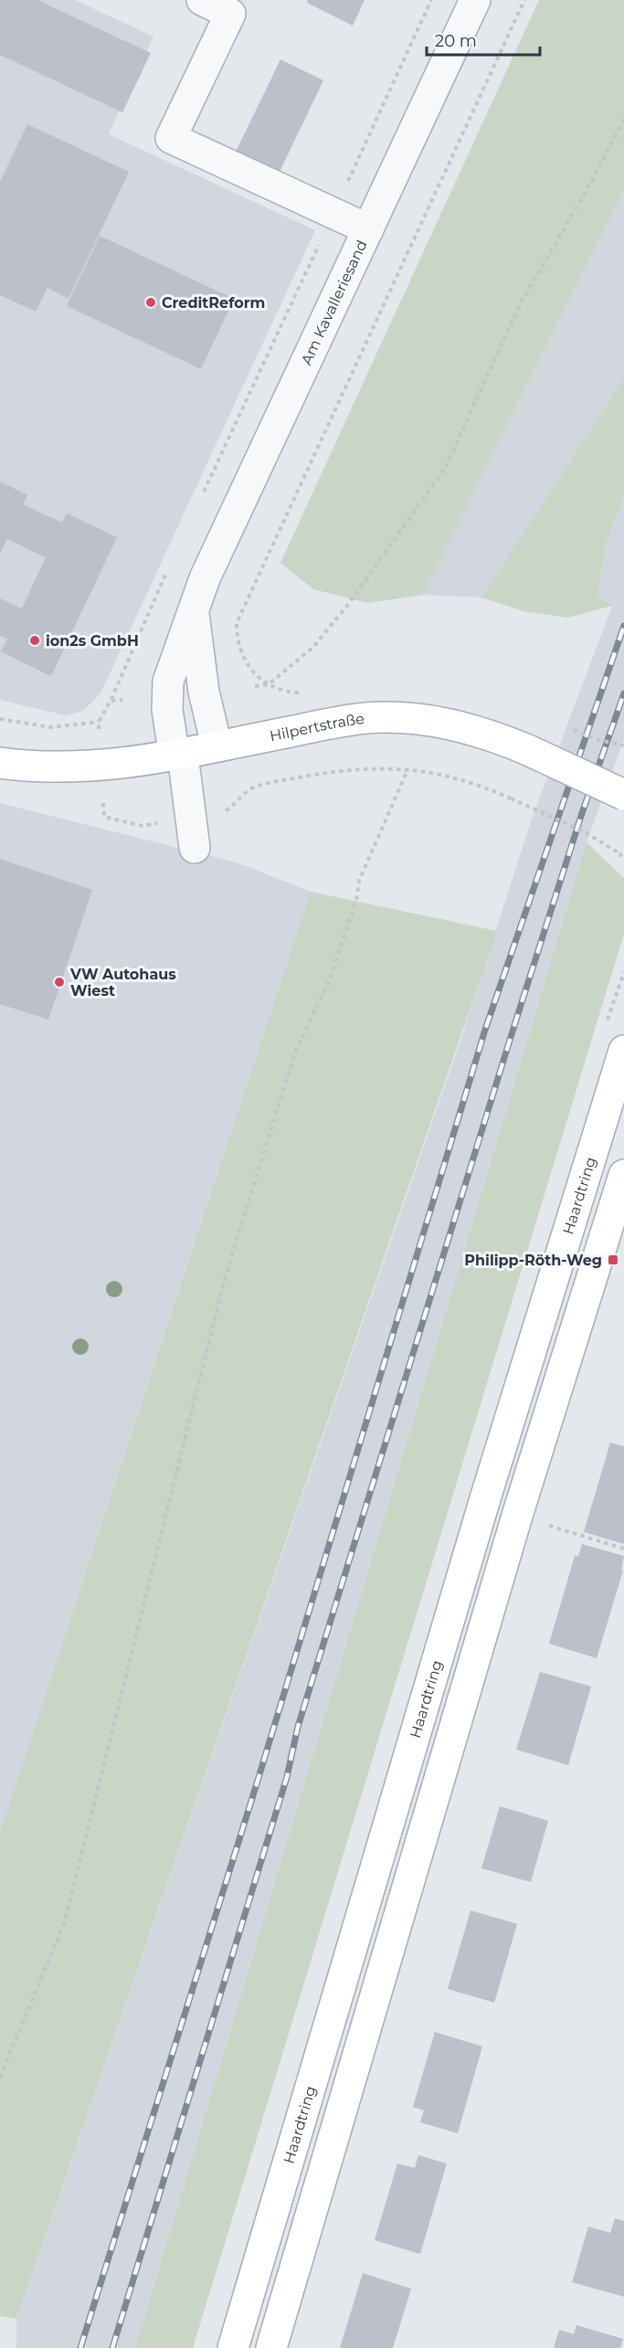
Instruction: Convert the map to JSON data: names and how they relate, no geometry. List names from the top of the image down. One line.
{"streets":{"main road":["Hilpertstraße","Haardtring"],"street":["Am Kavalleriesand"]},"crossings":[["Am Kavalleriesand","Hilpertstraße"]],"places":{"other":["CreditReform","ion2s GmbH","VW Autohaus Wiest"],"transit":["Philipp-Röth-Weg"]},"scale_bar":"20 m"}
